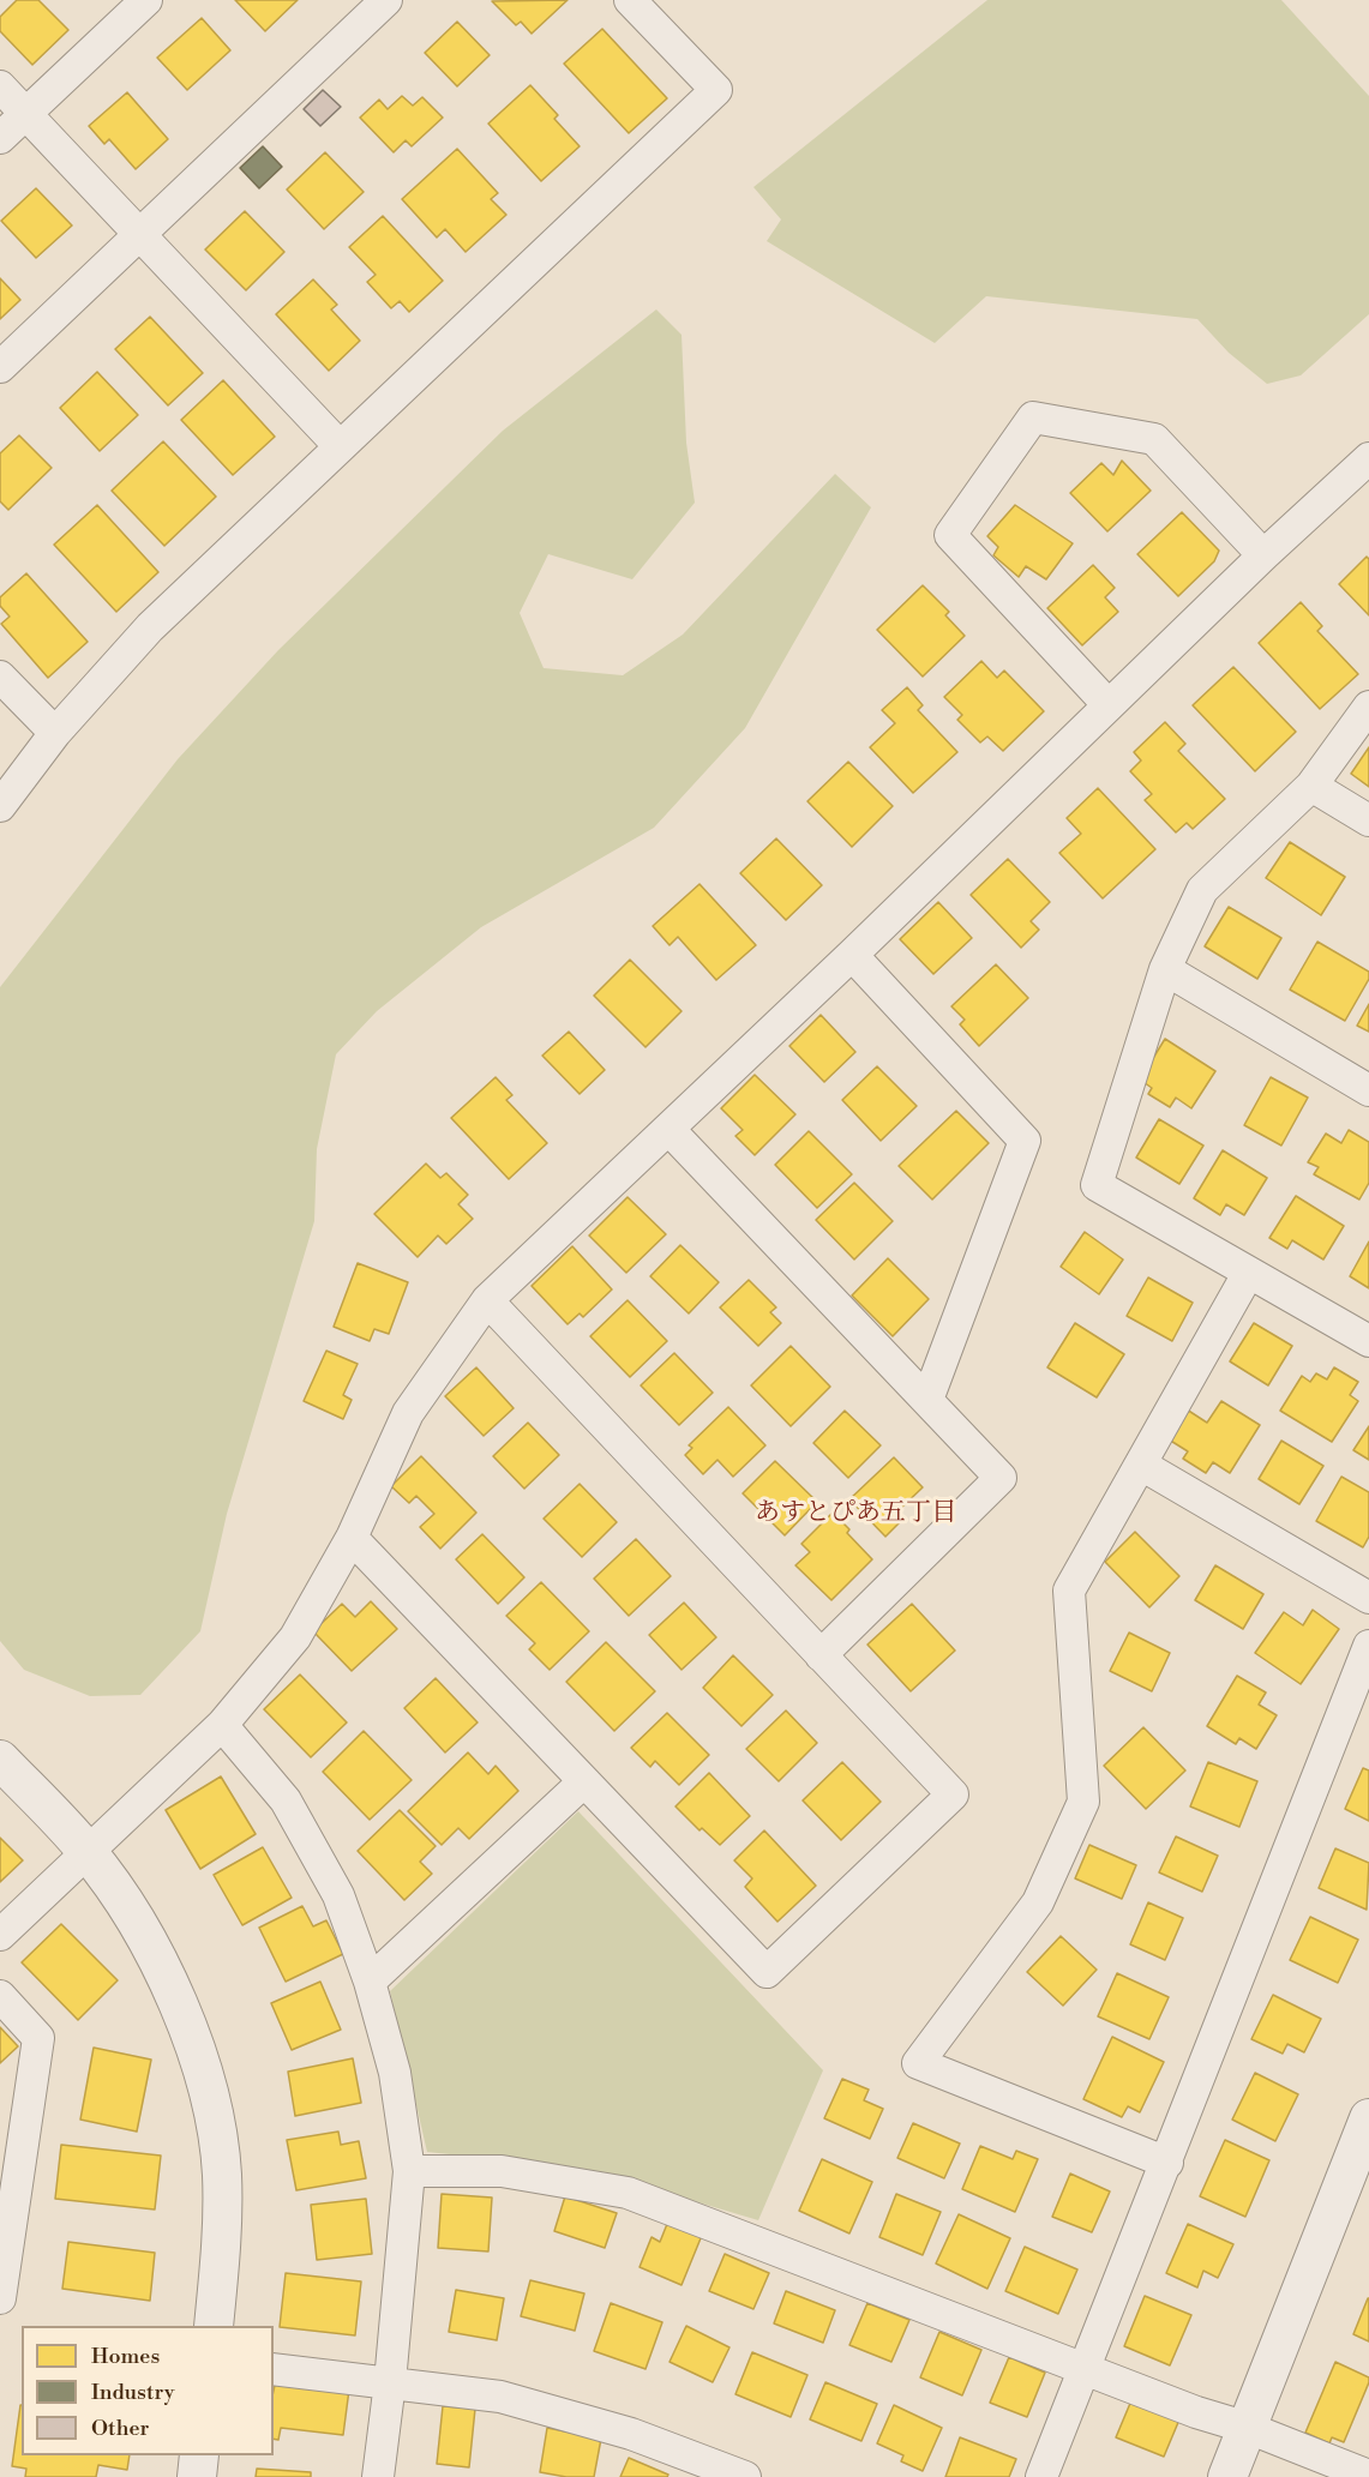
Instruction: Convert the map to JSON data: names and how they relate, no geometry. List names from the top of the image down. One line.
{"districts":["あすとぴあ五丁目"],"legend":["Homes","Industry","Other"]}
